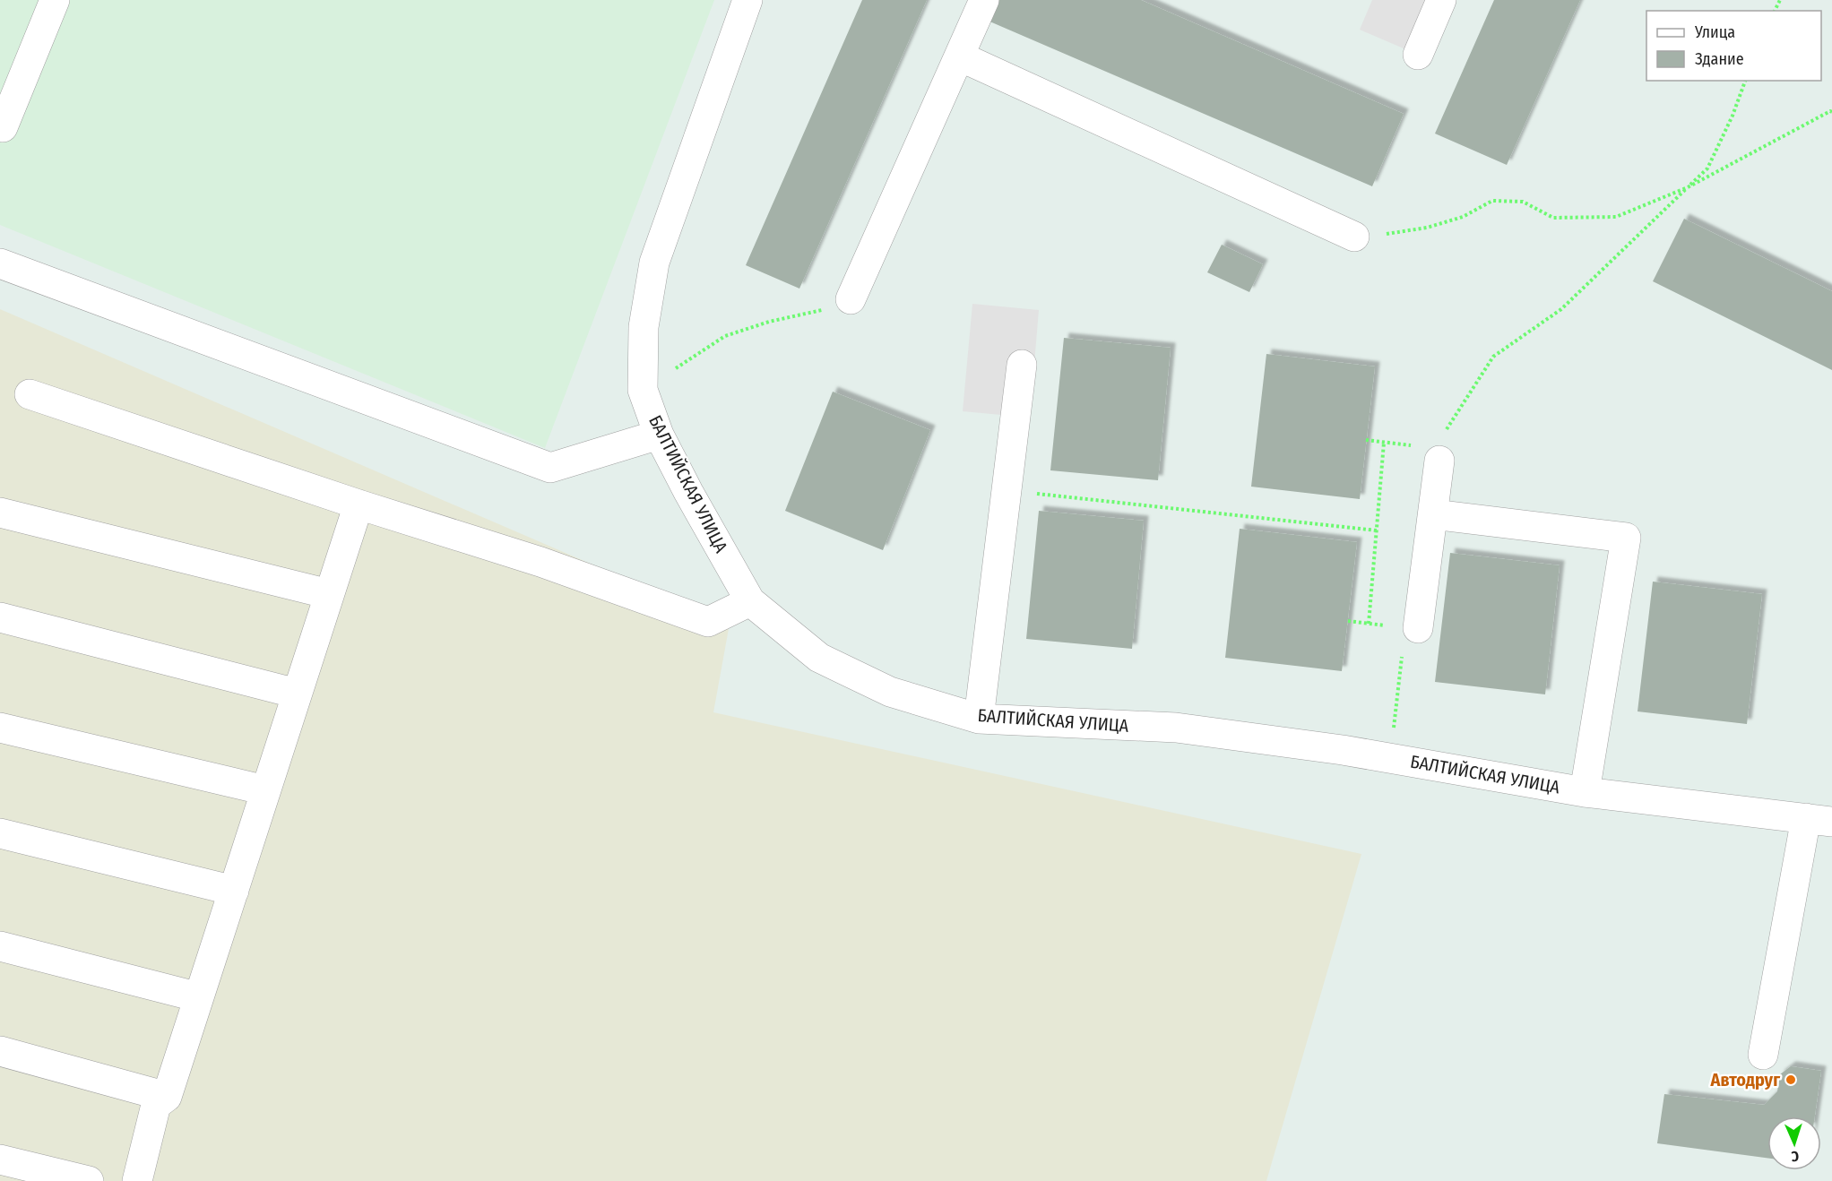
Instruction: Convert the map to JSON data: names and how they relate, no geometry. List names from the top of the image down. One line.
{"streets":{"street":["БАЛТИЙСКАЯ УЛИЦА"]},"places":["Автодруг"],"legend":["Улица","Здание"],"north":"bottom"}
